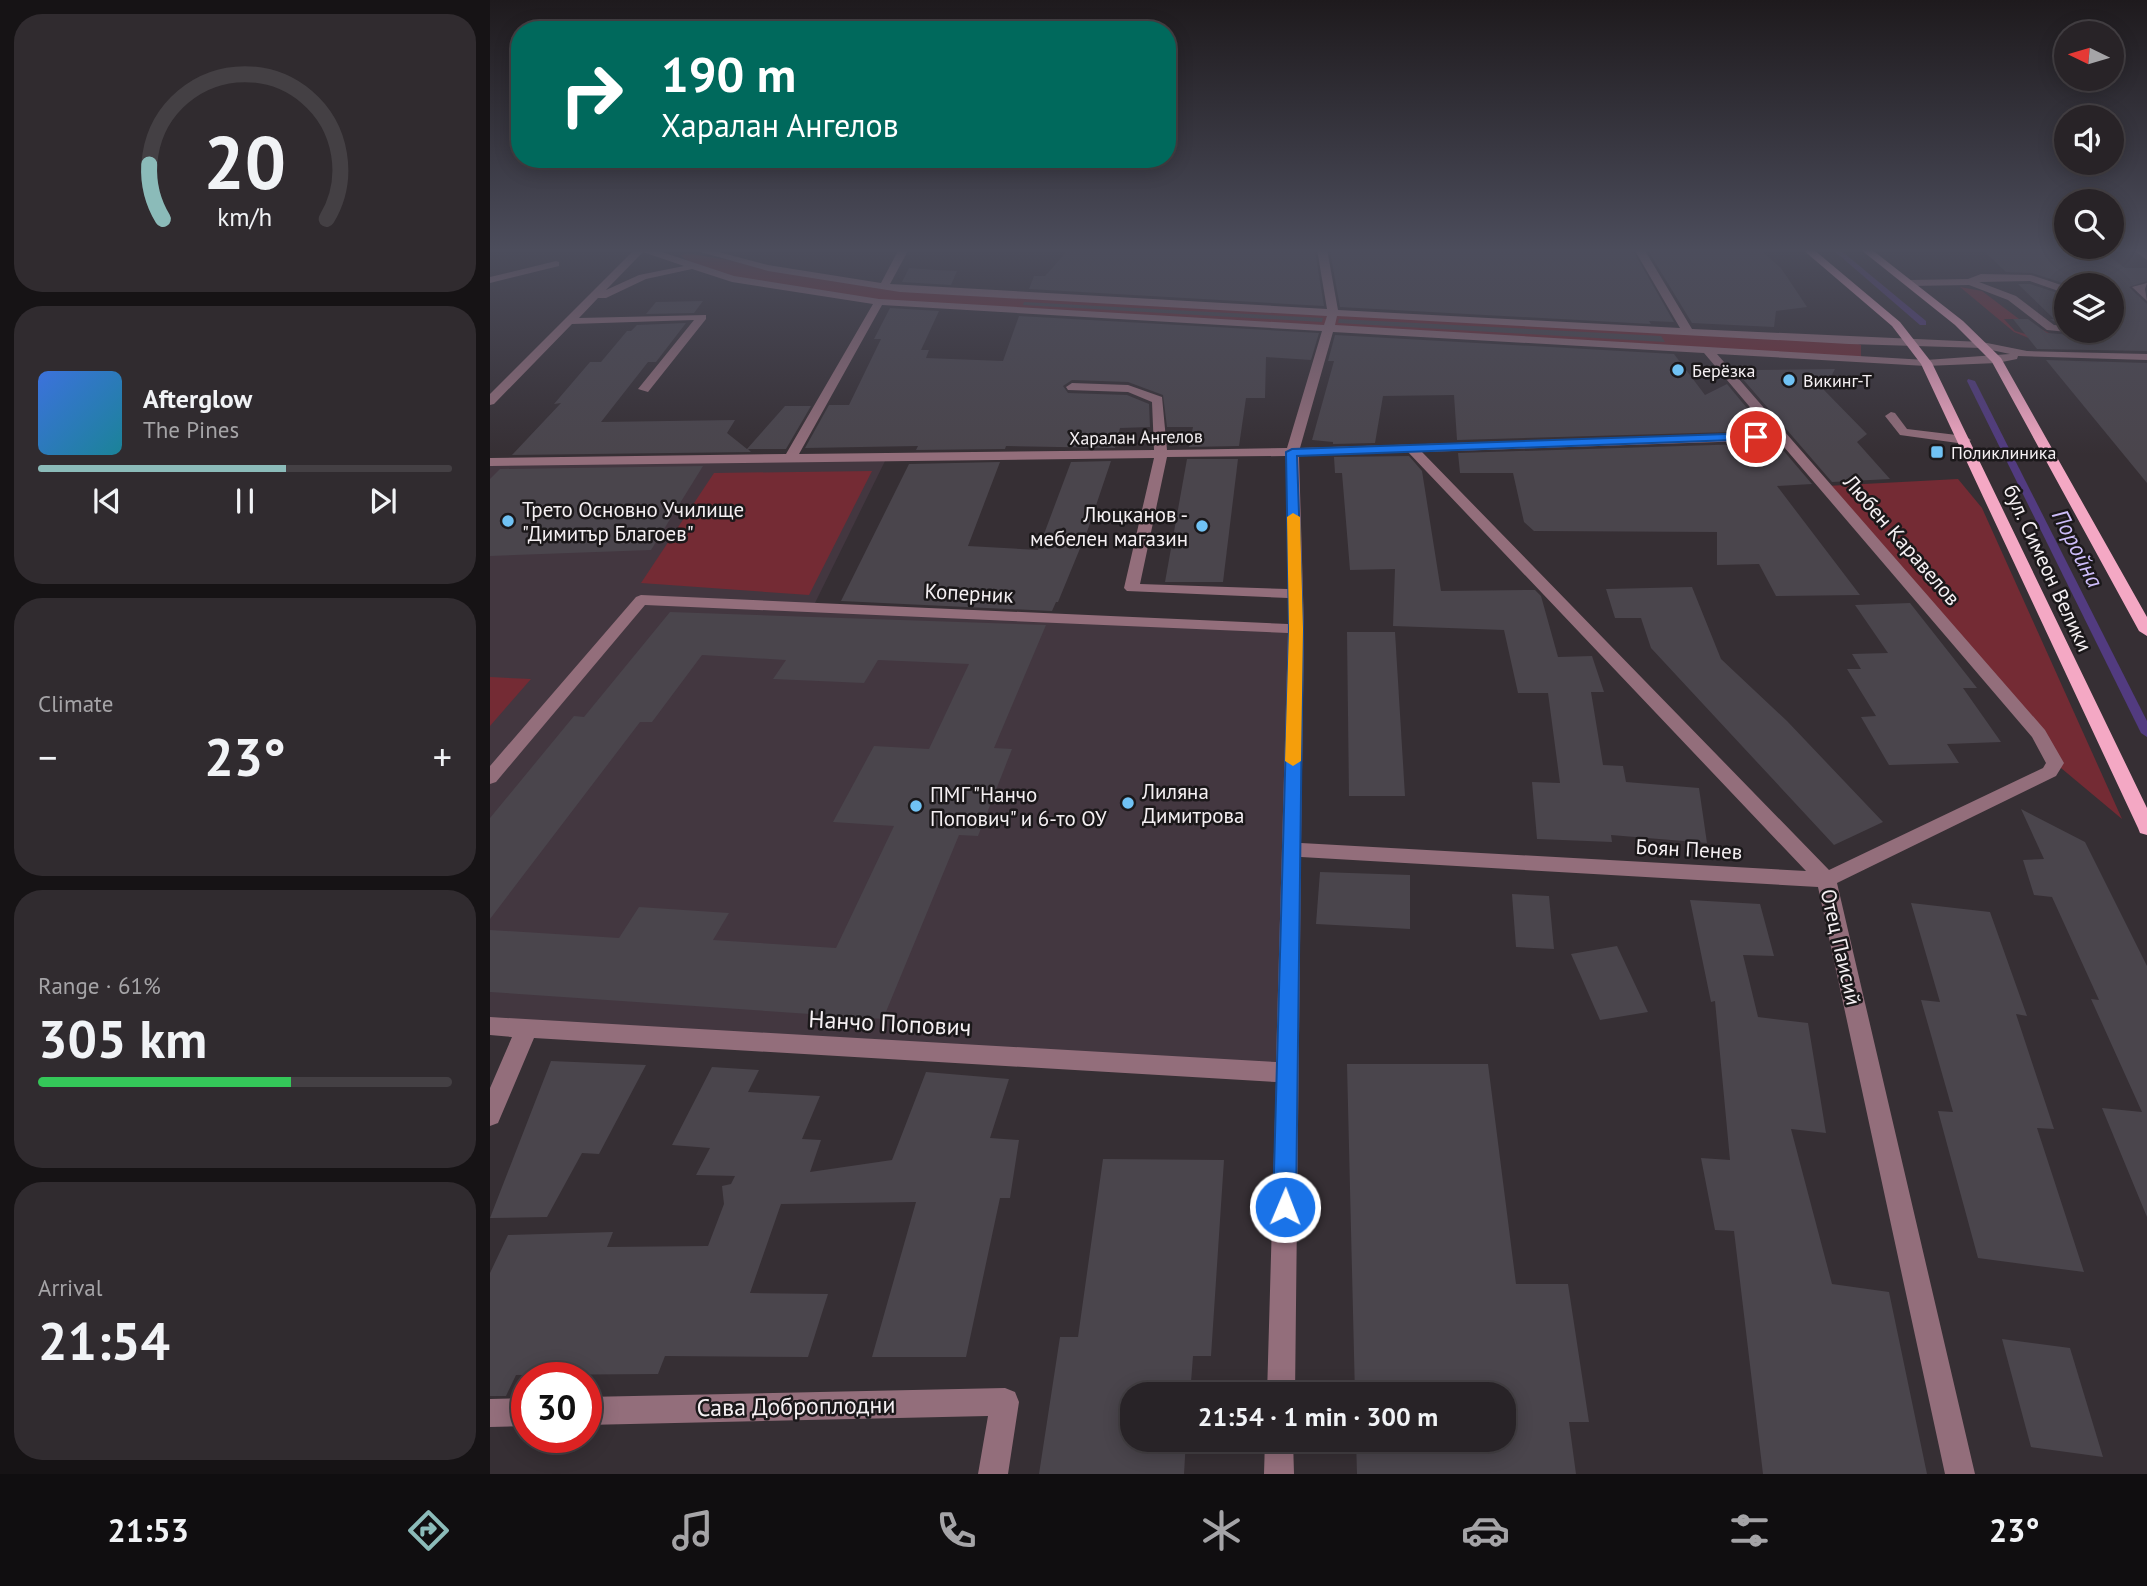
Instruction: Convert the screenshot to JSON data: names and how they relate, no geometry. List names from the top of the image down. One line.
{"streets":{"main road":["бул. Симеон Велики"],"street":["Харалан Ангелов","Любен Каравелов","Коперник","Боян Пенев","Отец Паисий","Нанчо Попович","Сава Доброплодни"]},"crossings":[["Харалан Ангелов","Любен Каравелов"],["Харалан Ангелов","Отец Паисий"],["Любен Каравелов","Боян Пенев"],["Боян Пенев","Отец Паисий"]],"water":["Поройна"],"places":{"other":["Берёзка","Викинг-Т","Трето Основно Училище \"Димитър Благоев\"","Люцканов - мебелен магазин","Лиляна Димитрова","ПМГ \"Нанчо Попович\" и 6-то ОУ"],"transit":["Поликлиника"]},"north":"left","page":{"turn":["190 m","Харалан Ангелов"],"song":["Afterglow","The Pines"],"tile":["Climate",["Range · 61%","305 km"],["Arrival","21:54"]],"heat":["−","23°","+"],"limit":"30","trip":"21:54 · 1 min · 300 m","tabs":["21:53","23°"],"gauge":["20","km/h"]}}
